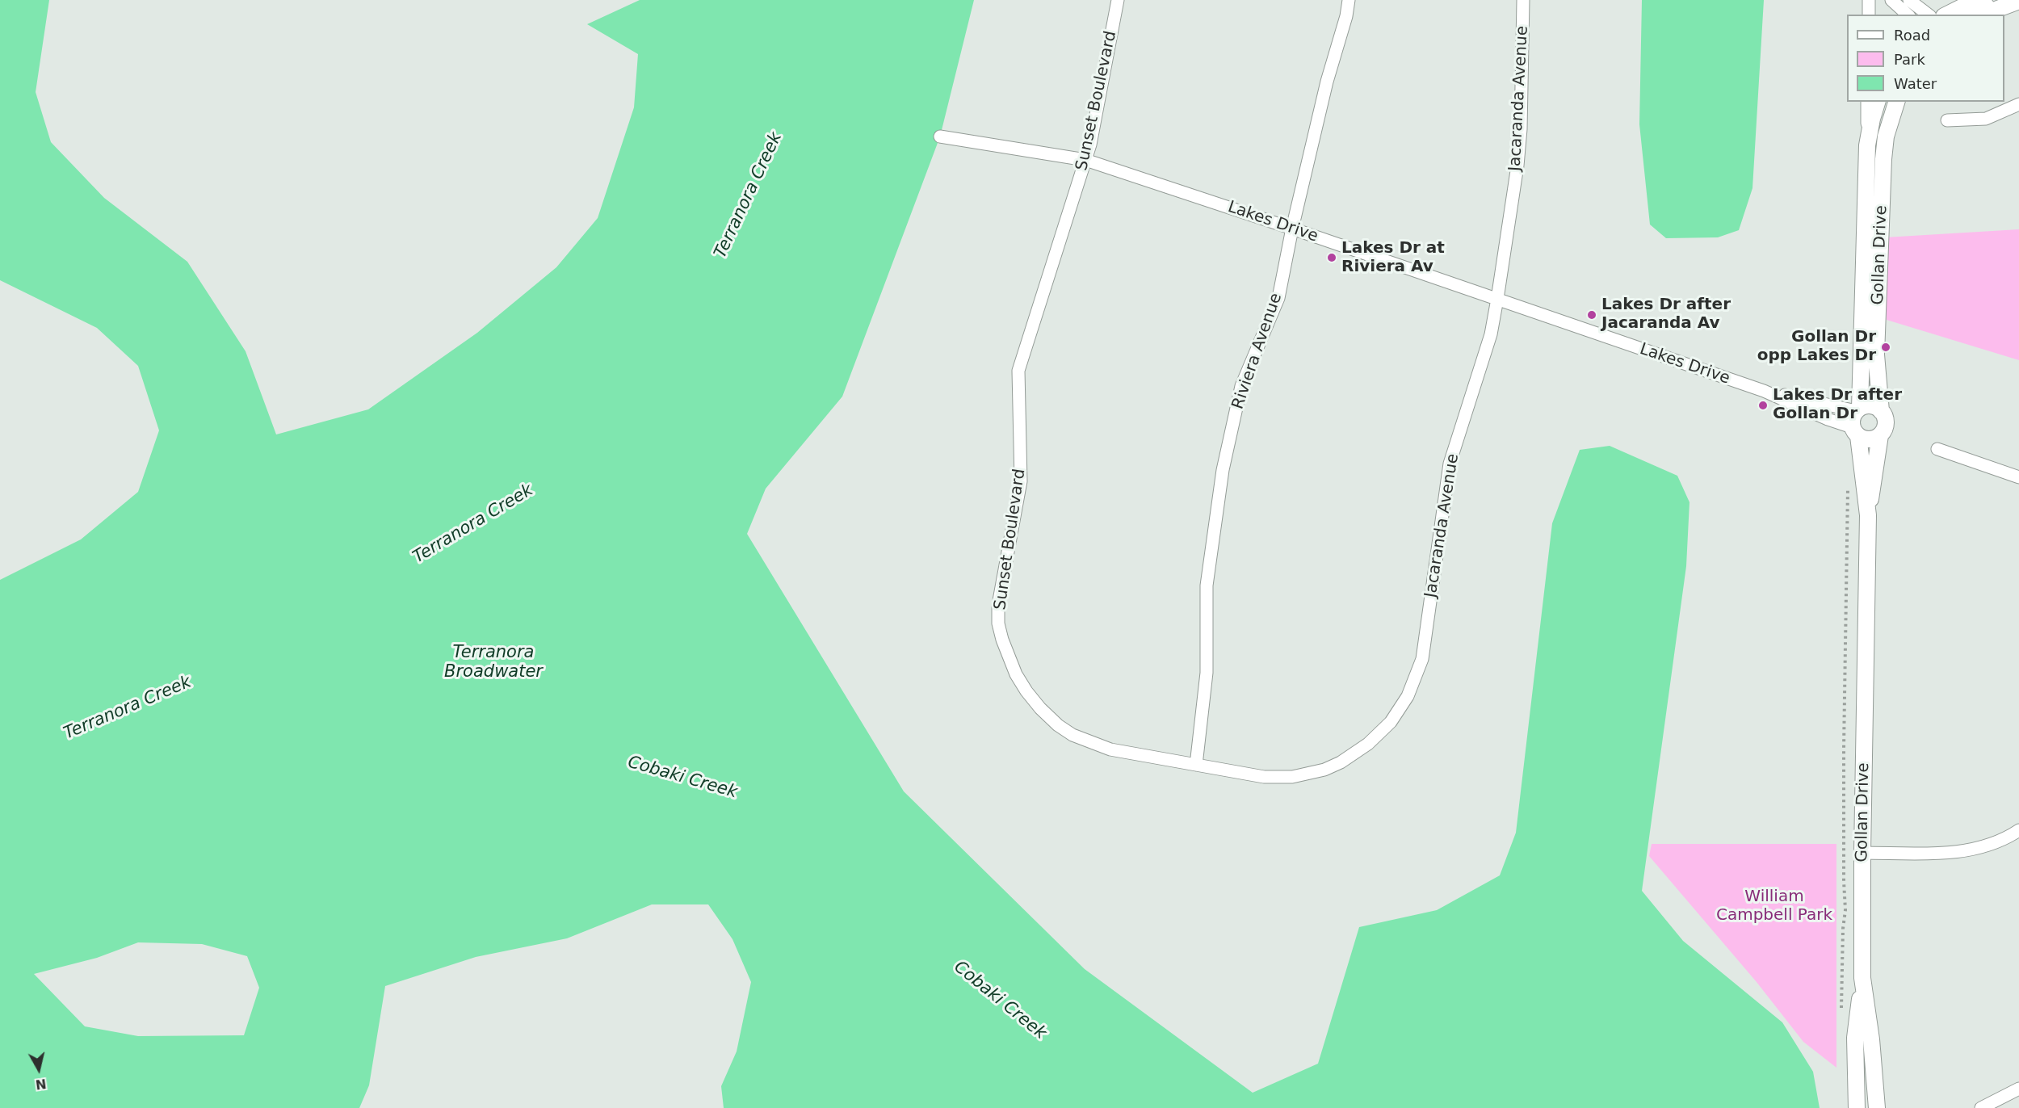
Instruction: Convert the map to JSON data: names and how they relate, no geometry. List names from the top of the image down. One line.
{"streets":{"street":["Jacaranda Avenue","Sunset Boulevard","Lakes Drive","Gollan Drive","Riviera Avenue"]},"crossings":[["Jacaranda Avenue","Sunset Boulevard"],["Jacaranda Avenue","Lakes Drive"],["Jacaranda Avenue","Riviera Avenue"],["Sunset Boulevard","Lakes Drive"],["Sunset Boulevard","Riviera Avenue"],["Lakes Drive","Gollan Drive"],["Lakes Drive","Riviera Avenue"]],"water":["Terranora Creek","Terranora Broadwater","Cobaki Creek"],"parks":["William Campbell Park"],"places":["Lakes Dr at Riviera Av","Lakes Dr after Jacaranda Av","Gollan Dr opp Lakes Dr","Lakes Dr after Gollan Dr"],"legend":["Road","Park","Water"],"north":"bottom"}
